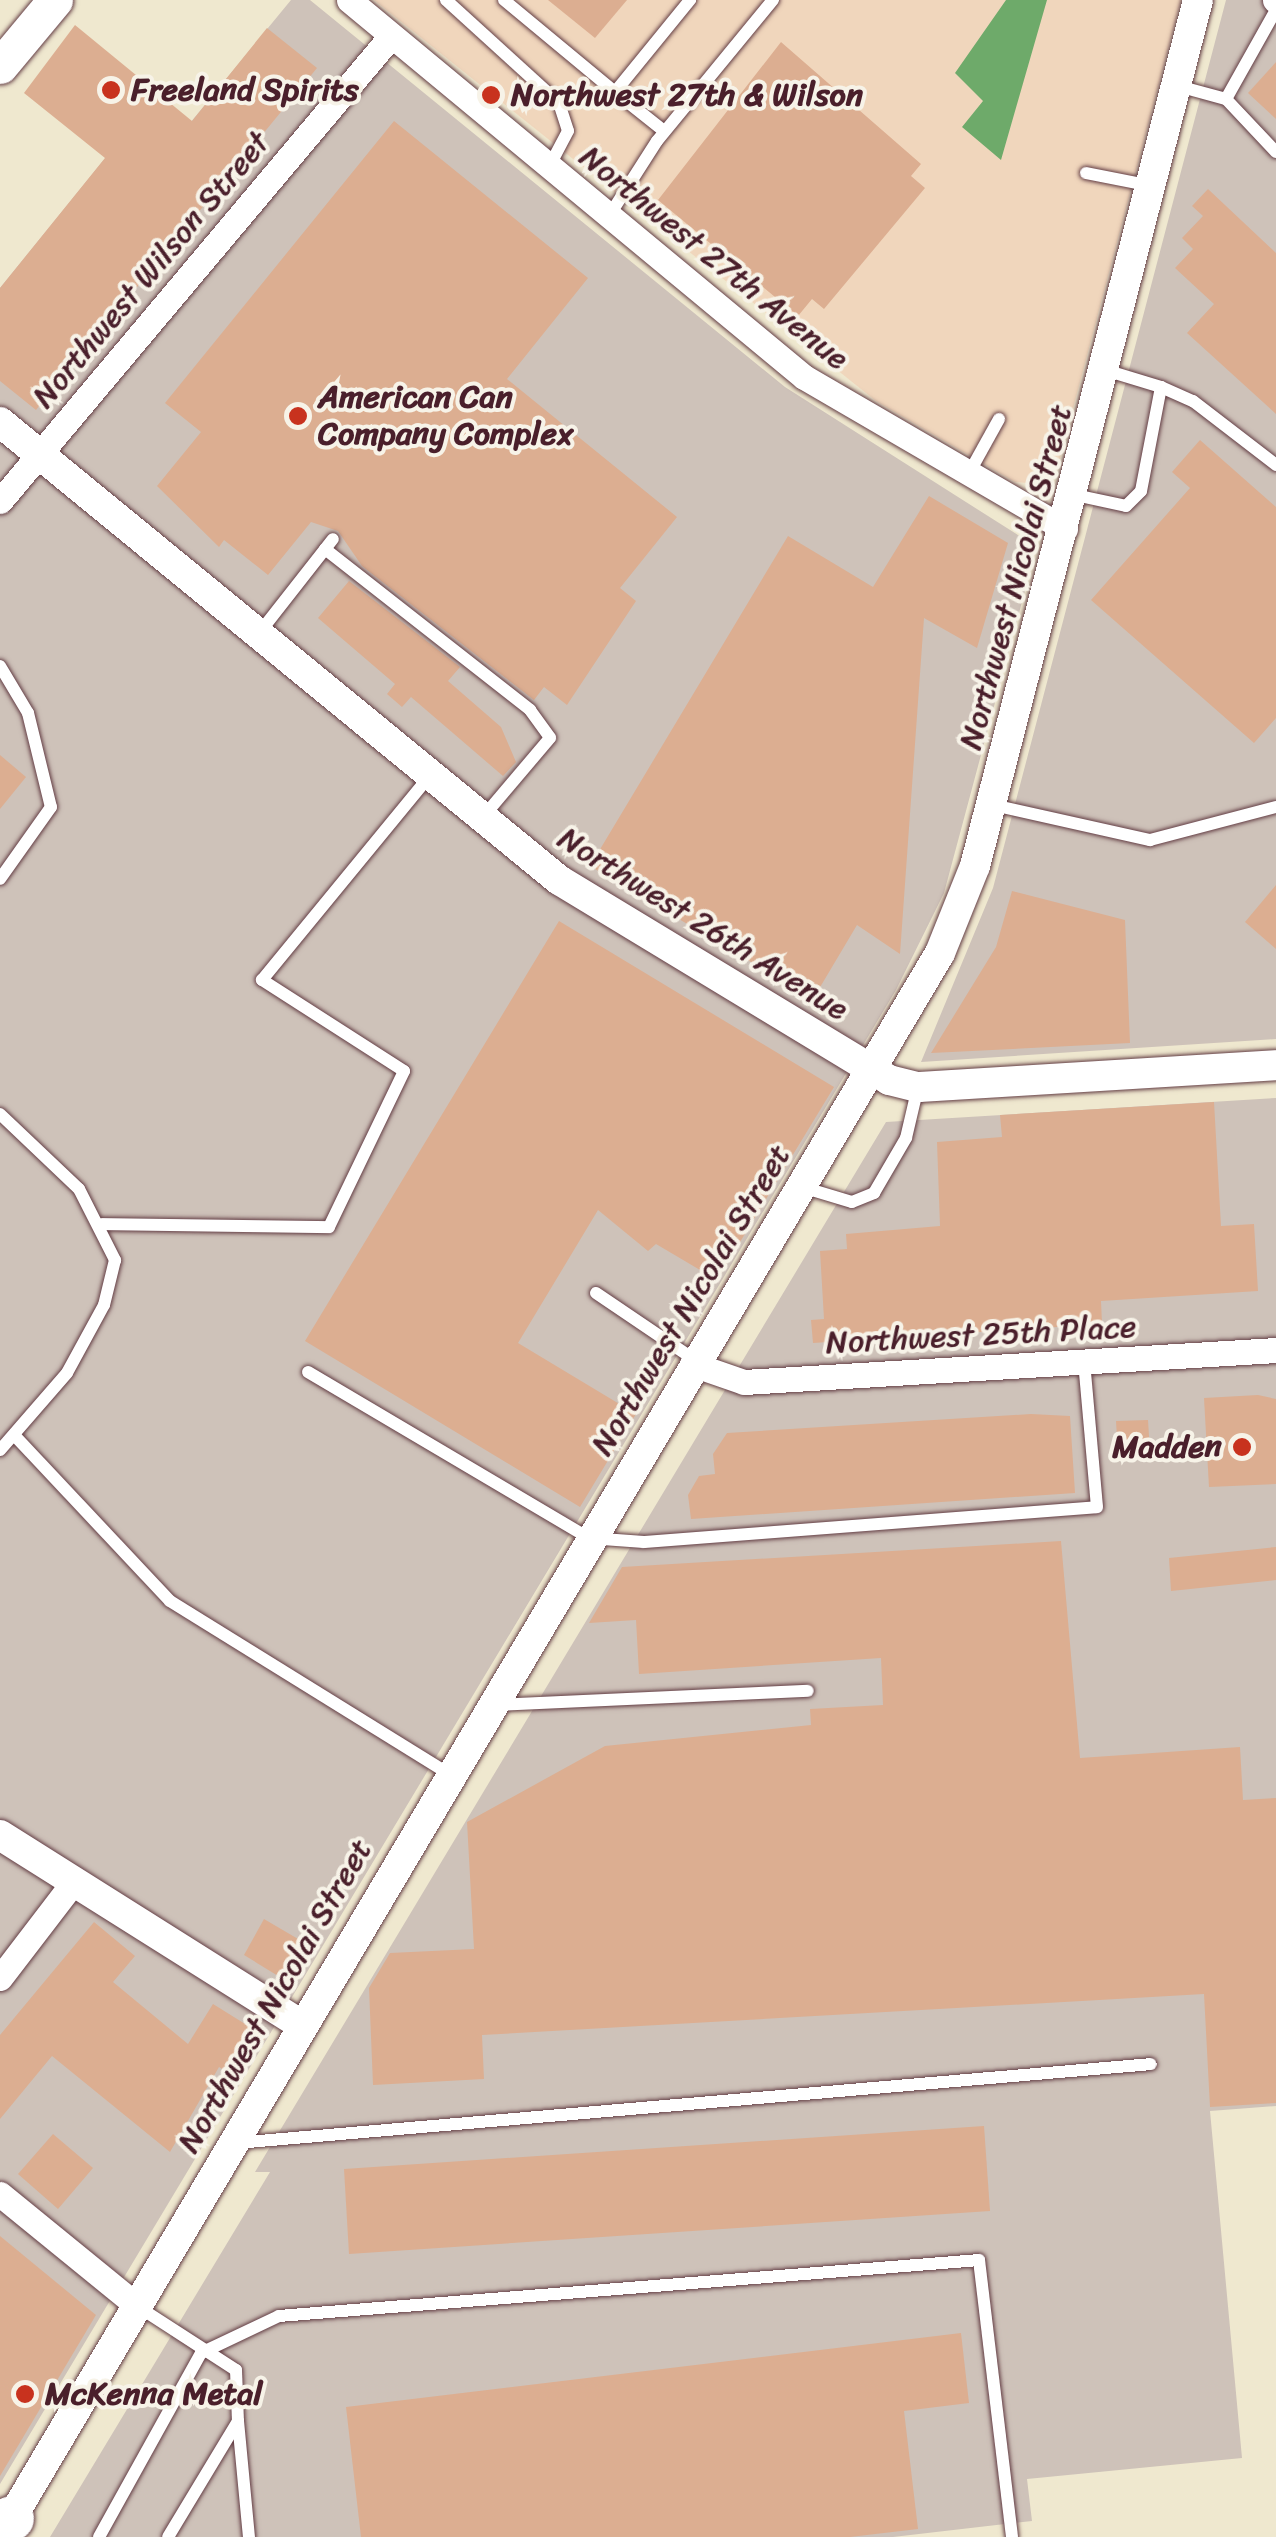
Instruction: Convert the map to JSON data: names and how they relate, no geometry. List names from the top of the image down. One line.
{"streets":{"street":["Northwest 27th Avenue","Northwest Wilson Street","Northwest Nicolai Street","Northwest 26th Avenue","Northwest 25th Place"]},"crossings":[["Northwest 27th Avenue","Northwest Wilson Street"],["Northwest 27th Avenue","Northwest Nicolai Street"],["Northwest Wilson Street","Northwest 26th Avenue"],["Northwest Nicolai Street","Northwest 26th Avenue"],["Northwest Nicolai Street","Northwest 25th Place"]],"places":["Freeland Spirits","Northwest 27th & Wilson","American Can Company Complex","Madden","McKenna Metal"]}
